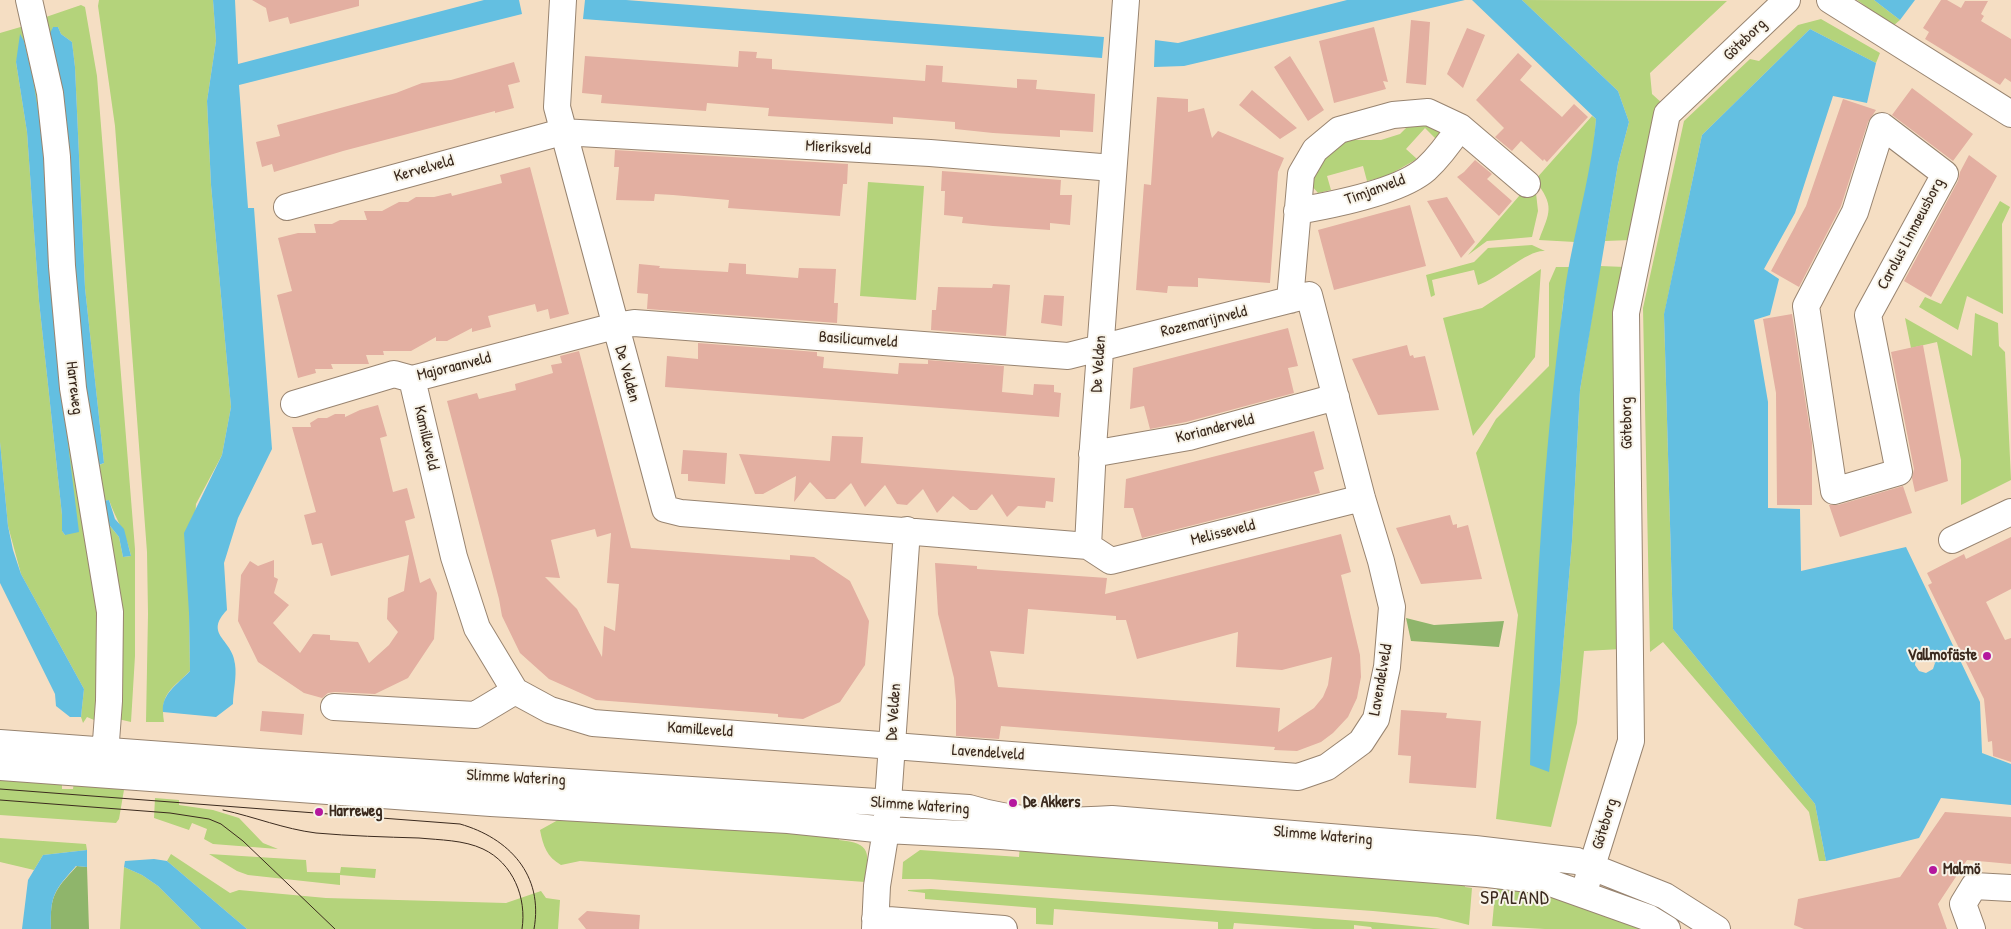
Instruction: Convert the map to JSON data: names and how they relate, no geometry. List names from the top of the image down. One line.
{"streets":{"street":["Göteborg","Mieriksveld","Kervelveld","Timjanveld","Carolus Linnaeusborg","Rozemarijnveld","Basilicumveld","De Velden","Majoraanveld","Harreweg","Korianderveld","Kamilleveld","Melisseveld","Lavendelveld","Slimme Watering"]},"crossings":[["Göteborg","Slimme Watering"],["Mieriksveld","Kervelveld"],["Mieriksveld","De Velden"],["Kervelveld","De Velden"],["Rozemarijnveld","Basilicumveld"],["Rozemarijnveld","De Velden"],["Rozemarijnveld","Lavendelveld"],["Basilicumveld","De Velden"],["Basilicumveld","Majoraanveld"],["De Velden","Majoraanveld"],["De Velden","Korianderveld"],["De Velden","Kamilleveld"],["De Velden","Melisseveld"],["De Velden","Lavendelveld"],["De Velden","Slimme Watering"],["Majoraanveld","Kamilleveld"],["Harreweg","Slimme Watering"],["Korianderveld","Lavendelveld"],["Kamilleveld","Lavendelveld"],["Melisseveld","Lavendelveld"]],"districts":["SPALAND"],"places":["Vallmofäste","De Akkers","Harreweg","Malmö"]}
